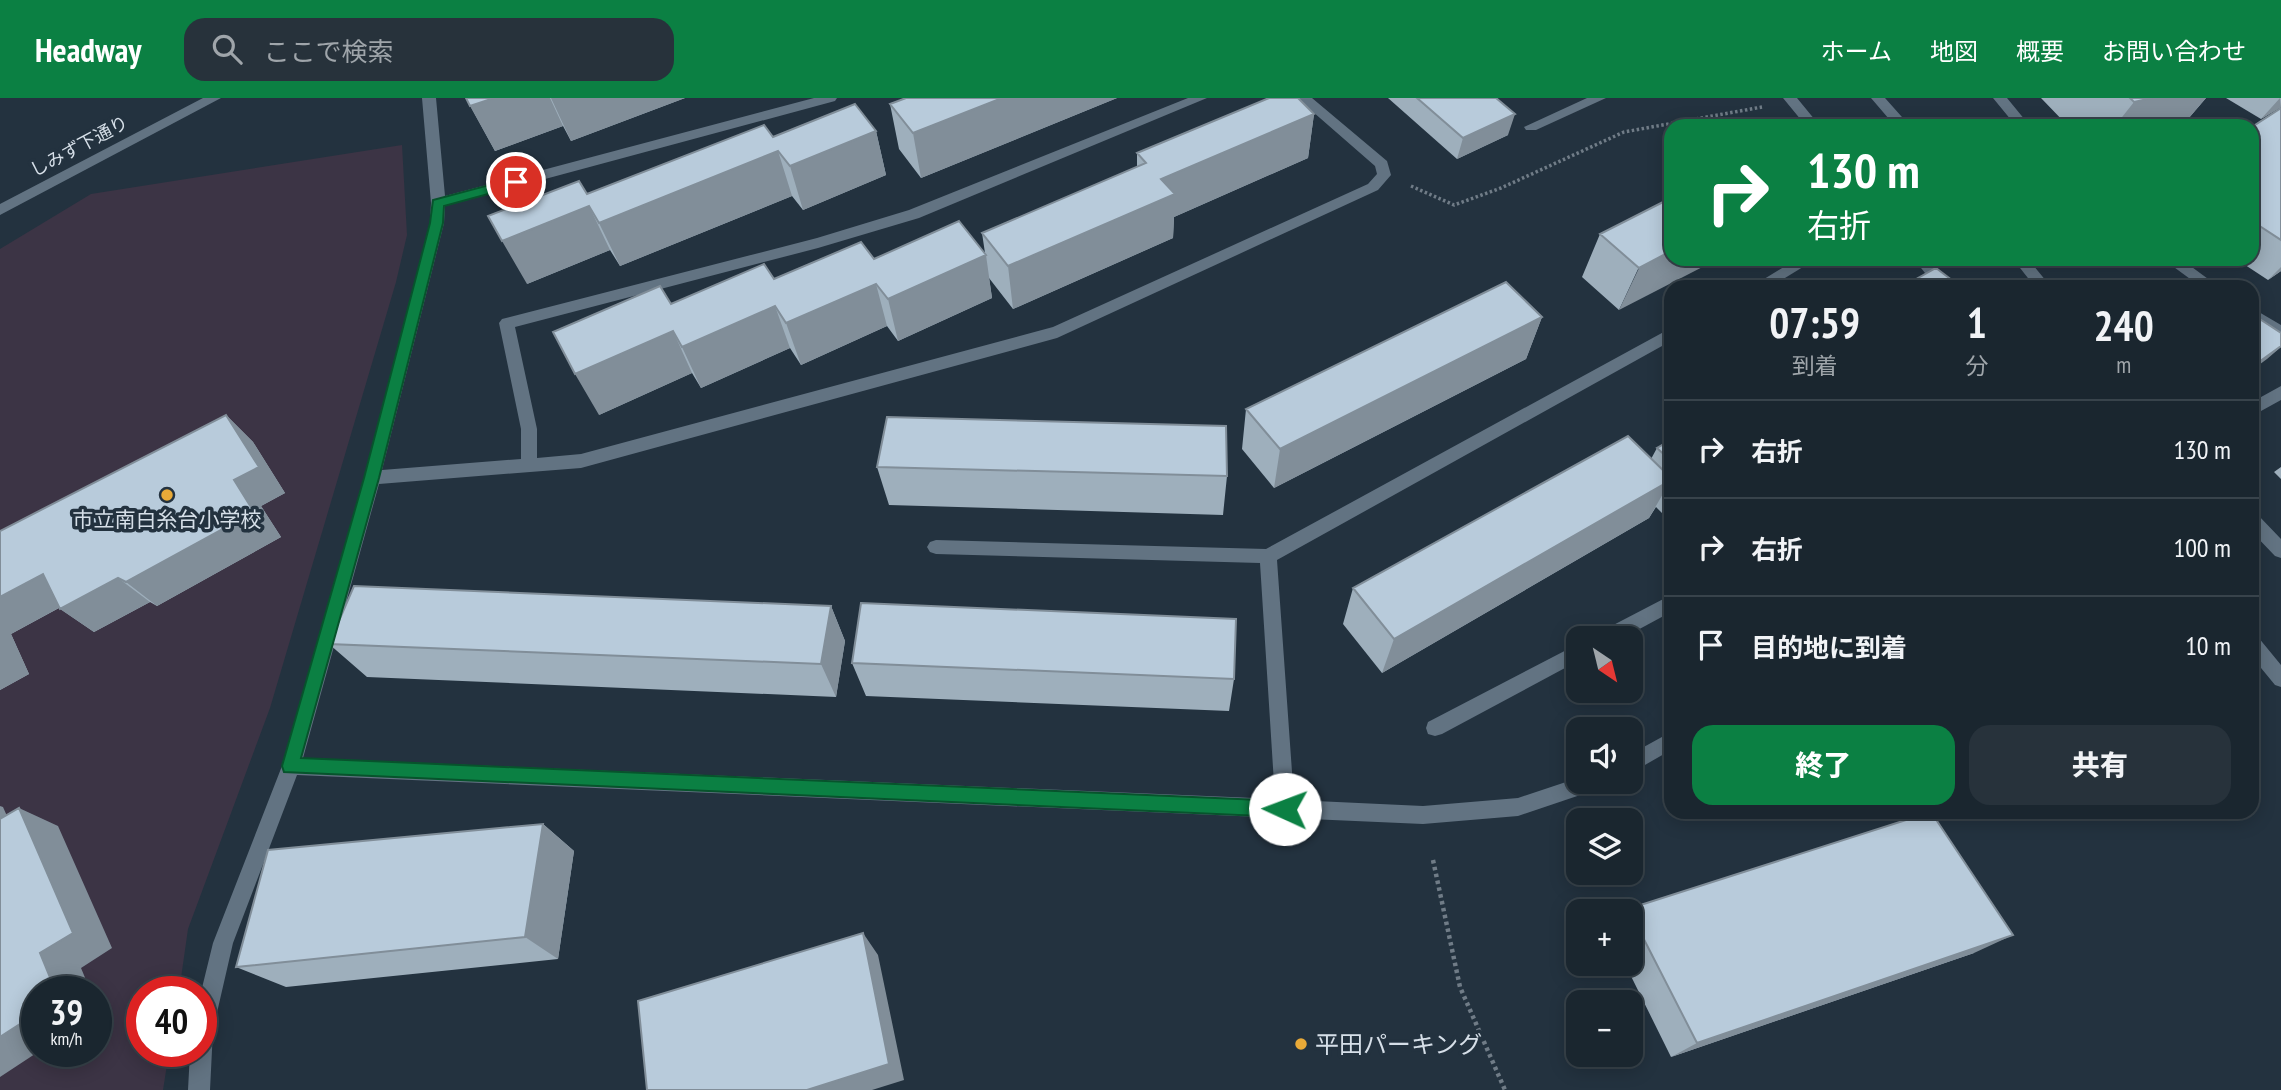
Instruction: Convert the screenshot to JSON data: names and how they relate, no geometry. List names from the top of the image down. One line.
{"streets":{"street":["しみず下通り"]},"places":["市立南白糸台小学校","平田パーキング"],"north":"bottom right","page":{"header":"Headway","search":"ここで検索","nav":["ホーム","地図","概要","お問い合わせ"],"turn":["130 m","右折"],"eta":["07:59","到着","1","分","240","m"],"list":[{"name":"右折","value":"130 m"},{"name":"右折","value":"100 m"},{"name":"目的地に到着","value":"10 m"}],"map_buttons":["+","−"],"buttons":["終了","共有"],"speed":"39 km/h","limit":"40"}}
